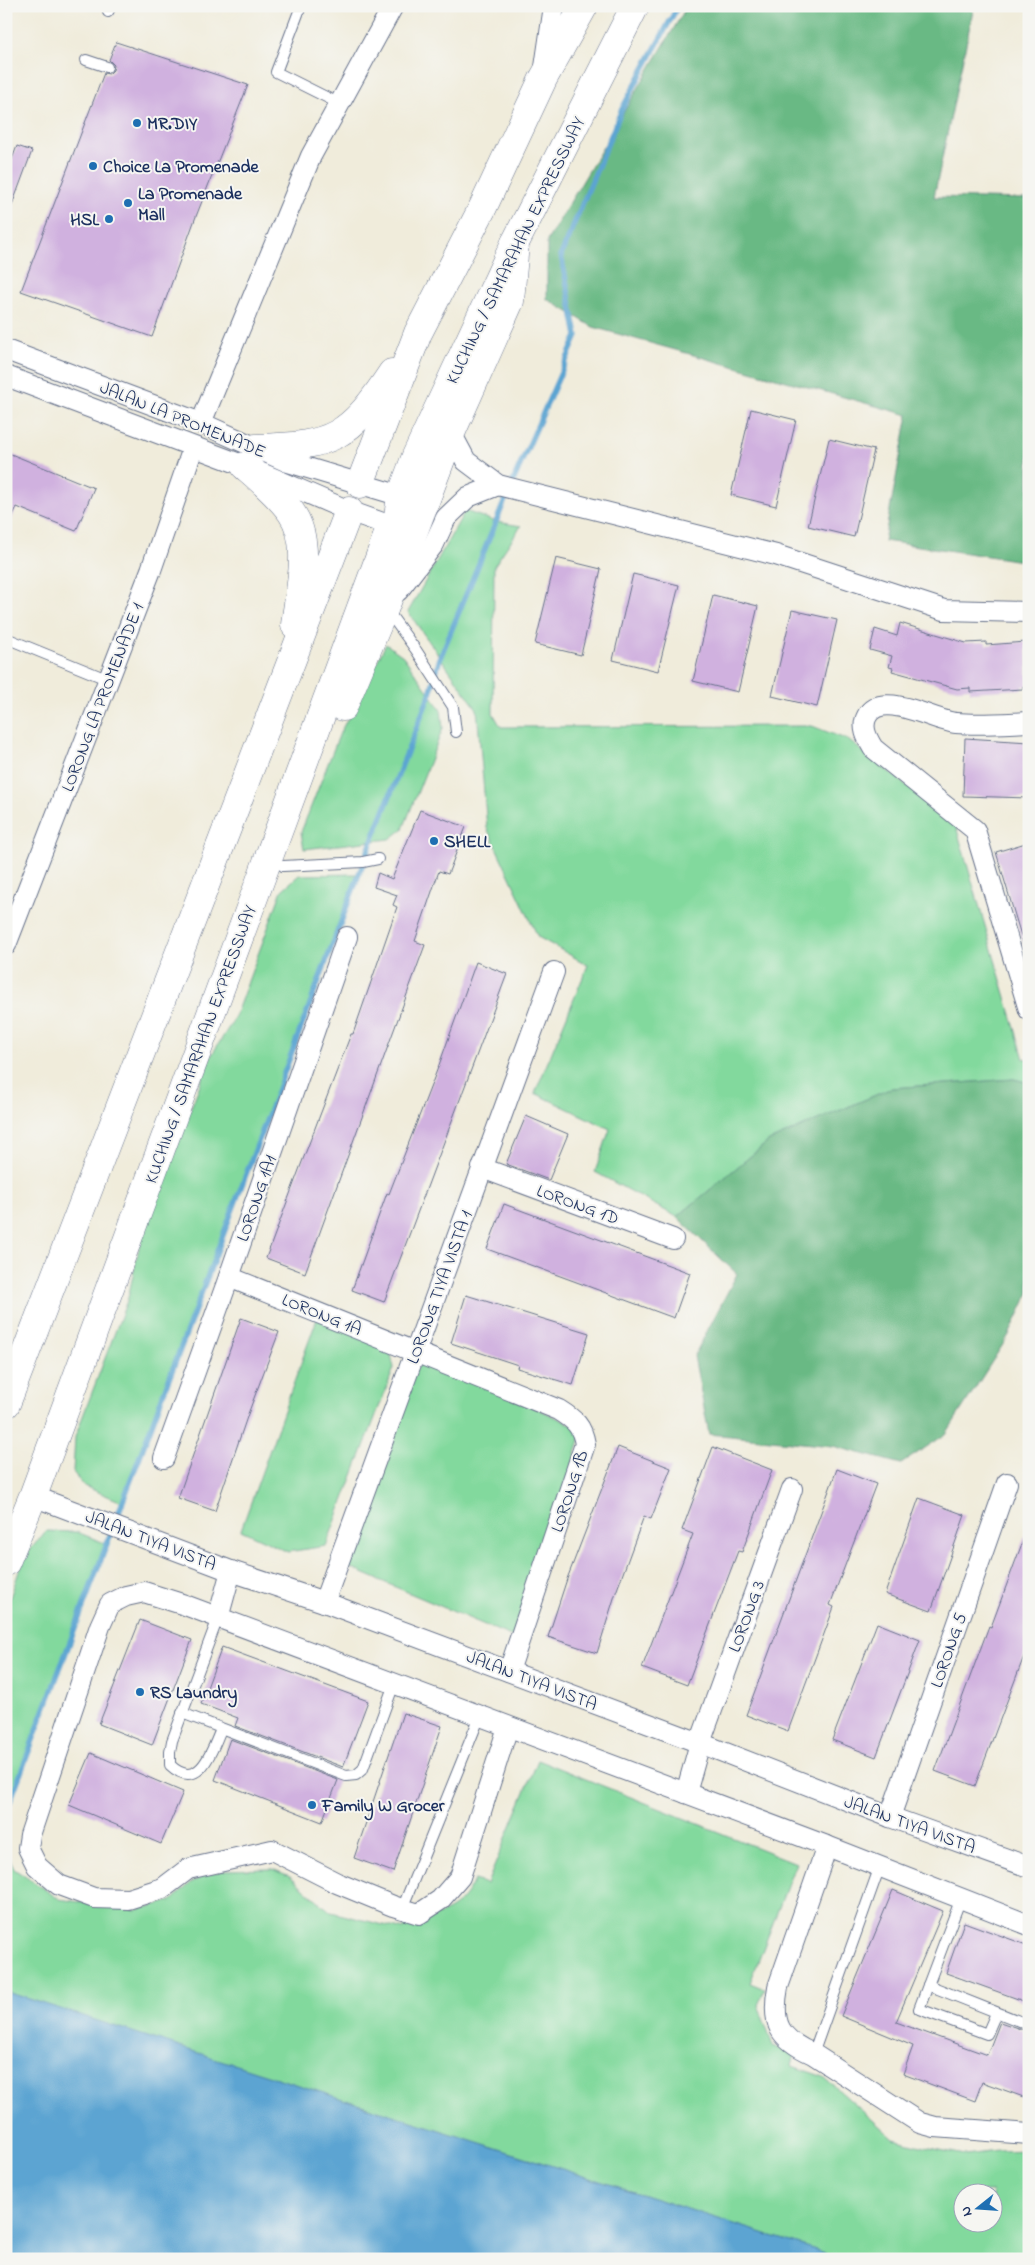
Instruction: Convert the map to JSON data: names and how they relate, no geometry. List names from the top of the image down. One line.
{"streets":{"highway":["KUCHING / SAMARAHAN EXPRESSWAY"],"street":["JALAN LA PROMENADE","LORONG LA PROMENADE 1","LORONG 1A1","LORONG 1D","LORONG TIYA VISTA 1","LORONG 1A","LORONG 1B","JALAN TIYA VISTA","LORONG 3","LORONG 5"]},"crossings":[["KUCHING / SAMARAHAN EXPRESSWAY","JALAN LA PROMENADE"],["KUCHING / SAMARAHAN EXPRESSWAY","JALAN TIYA VISTA"],["JALAN LA PROMENADE","LORONG LA PROMENADE 1"],["LORONG 1A1","LORONG 1A"],["LORONG 1D","LORONG TIYA VISTA 1"],["LORONG TIYA VISTA 1","LORONG 1A"],["LORONG TIYA VISTA 1","LORONG 1B"],["LORONG TIYA VISTA 1","JALAN TIYA VISTA"],["LORONG 1A","LORONG 1B"],["LORONG 1B","JALAN TIYA VISTA"],["JALAN TIYA VISTA","LORONG 3"],["JALAN TIYA VISTA","LORONG 5"]],"places":["MR.DIY","Choice La Promenade","La Promenade Mall","HSL","SHELL","RS Laundry","Family W Grocer"],"north":"left"}
